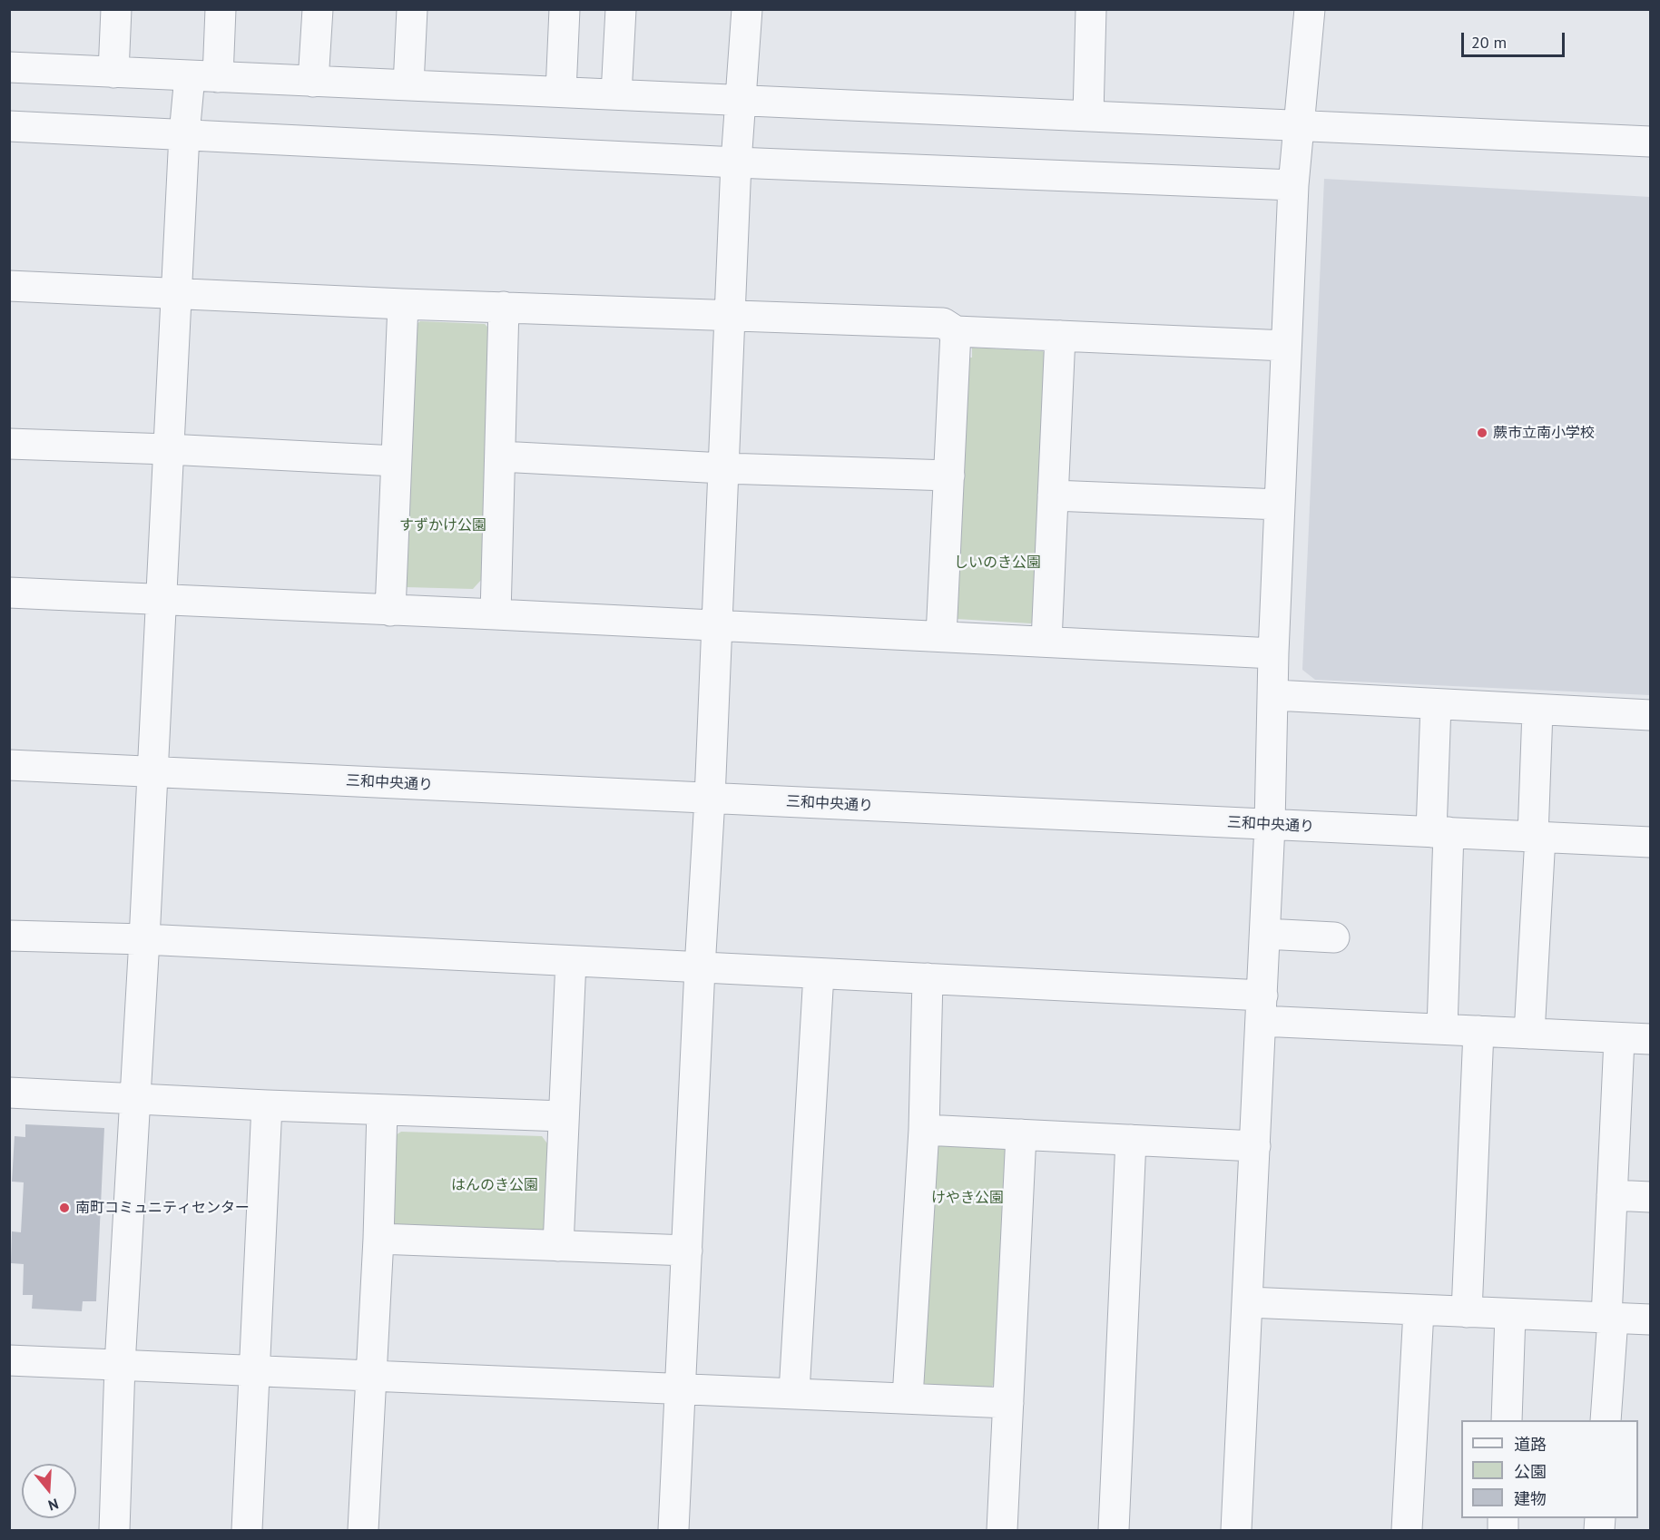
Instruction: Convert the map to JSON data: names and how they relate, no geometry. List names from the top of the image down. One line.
{"streets":{"street":["三和中央通り"]},"parks":["すずかけ公園","しいのき公園","はんのき公園","けやき公園"],"places":["蕨市立南小学校","南町コミュニティセンター"],"legend":["道路","公園","建物"],"scale_bar":"20 m","north":"bottom"}
